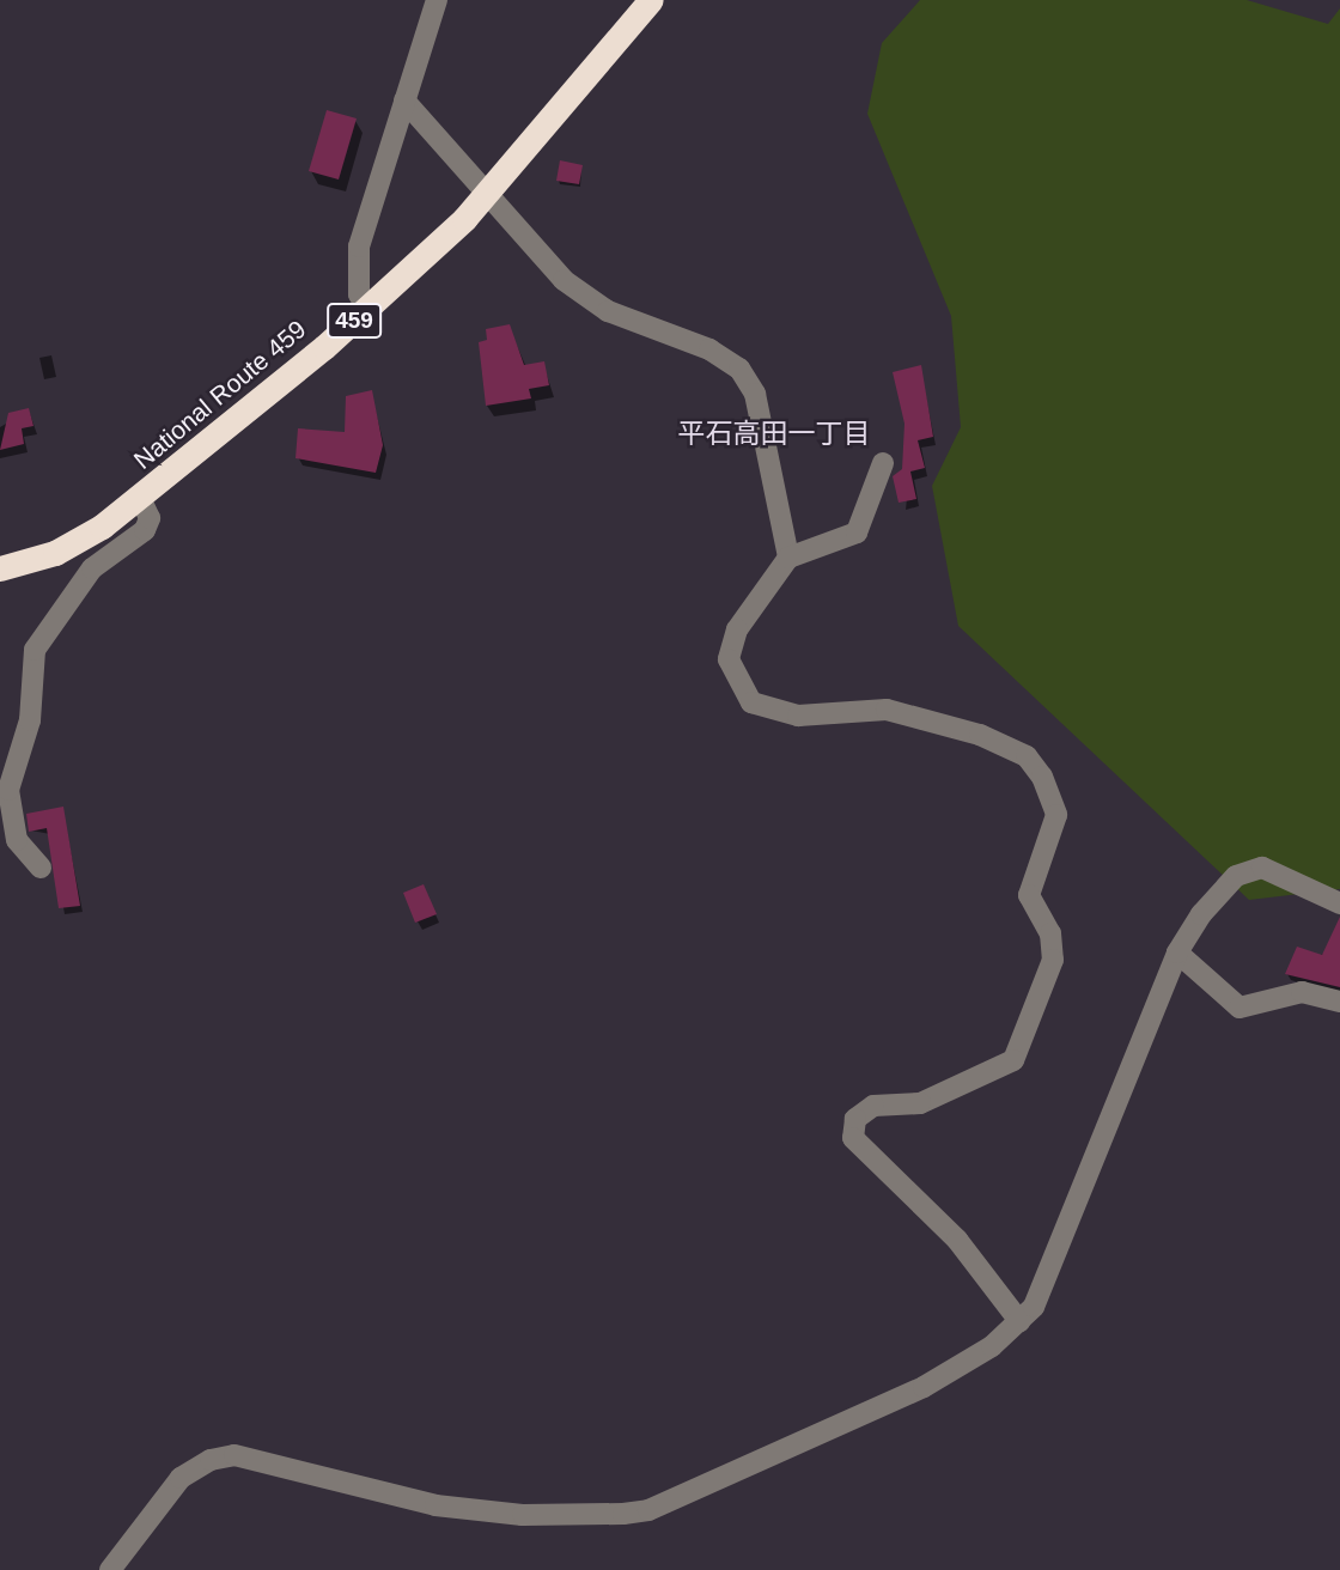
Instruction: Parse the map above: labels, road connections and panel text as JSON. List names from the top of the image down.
{
  "streets": {
    "highway": ["459", "National Route 459"]
  },
  "districts": ["平石高田一丁目"]
}
